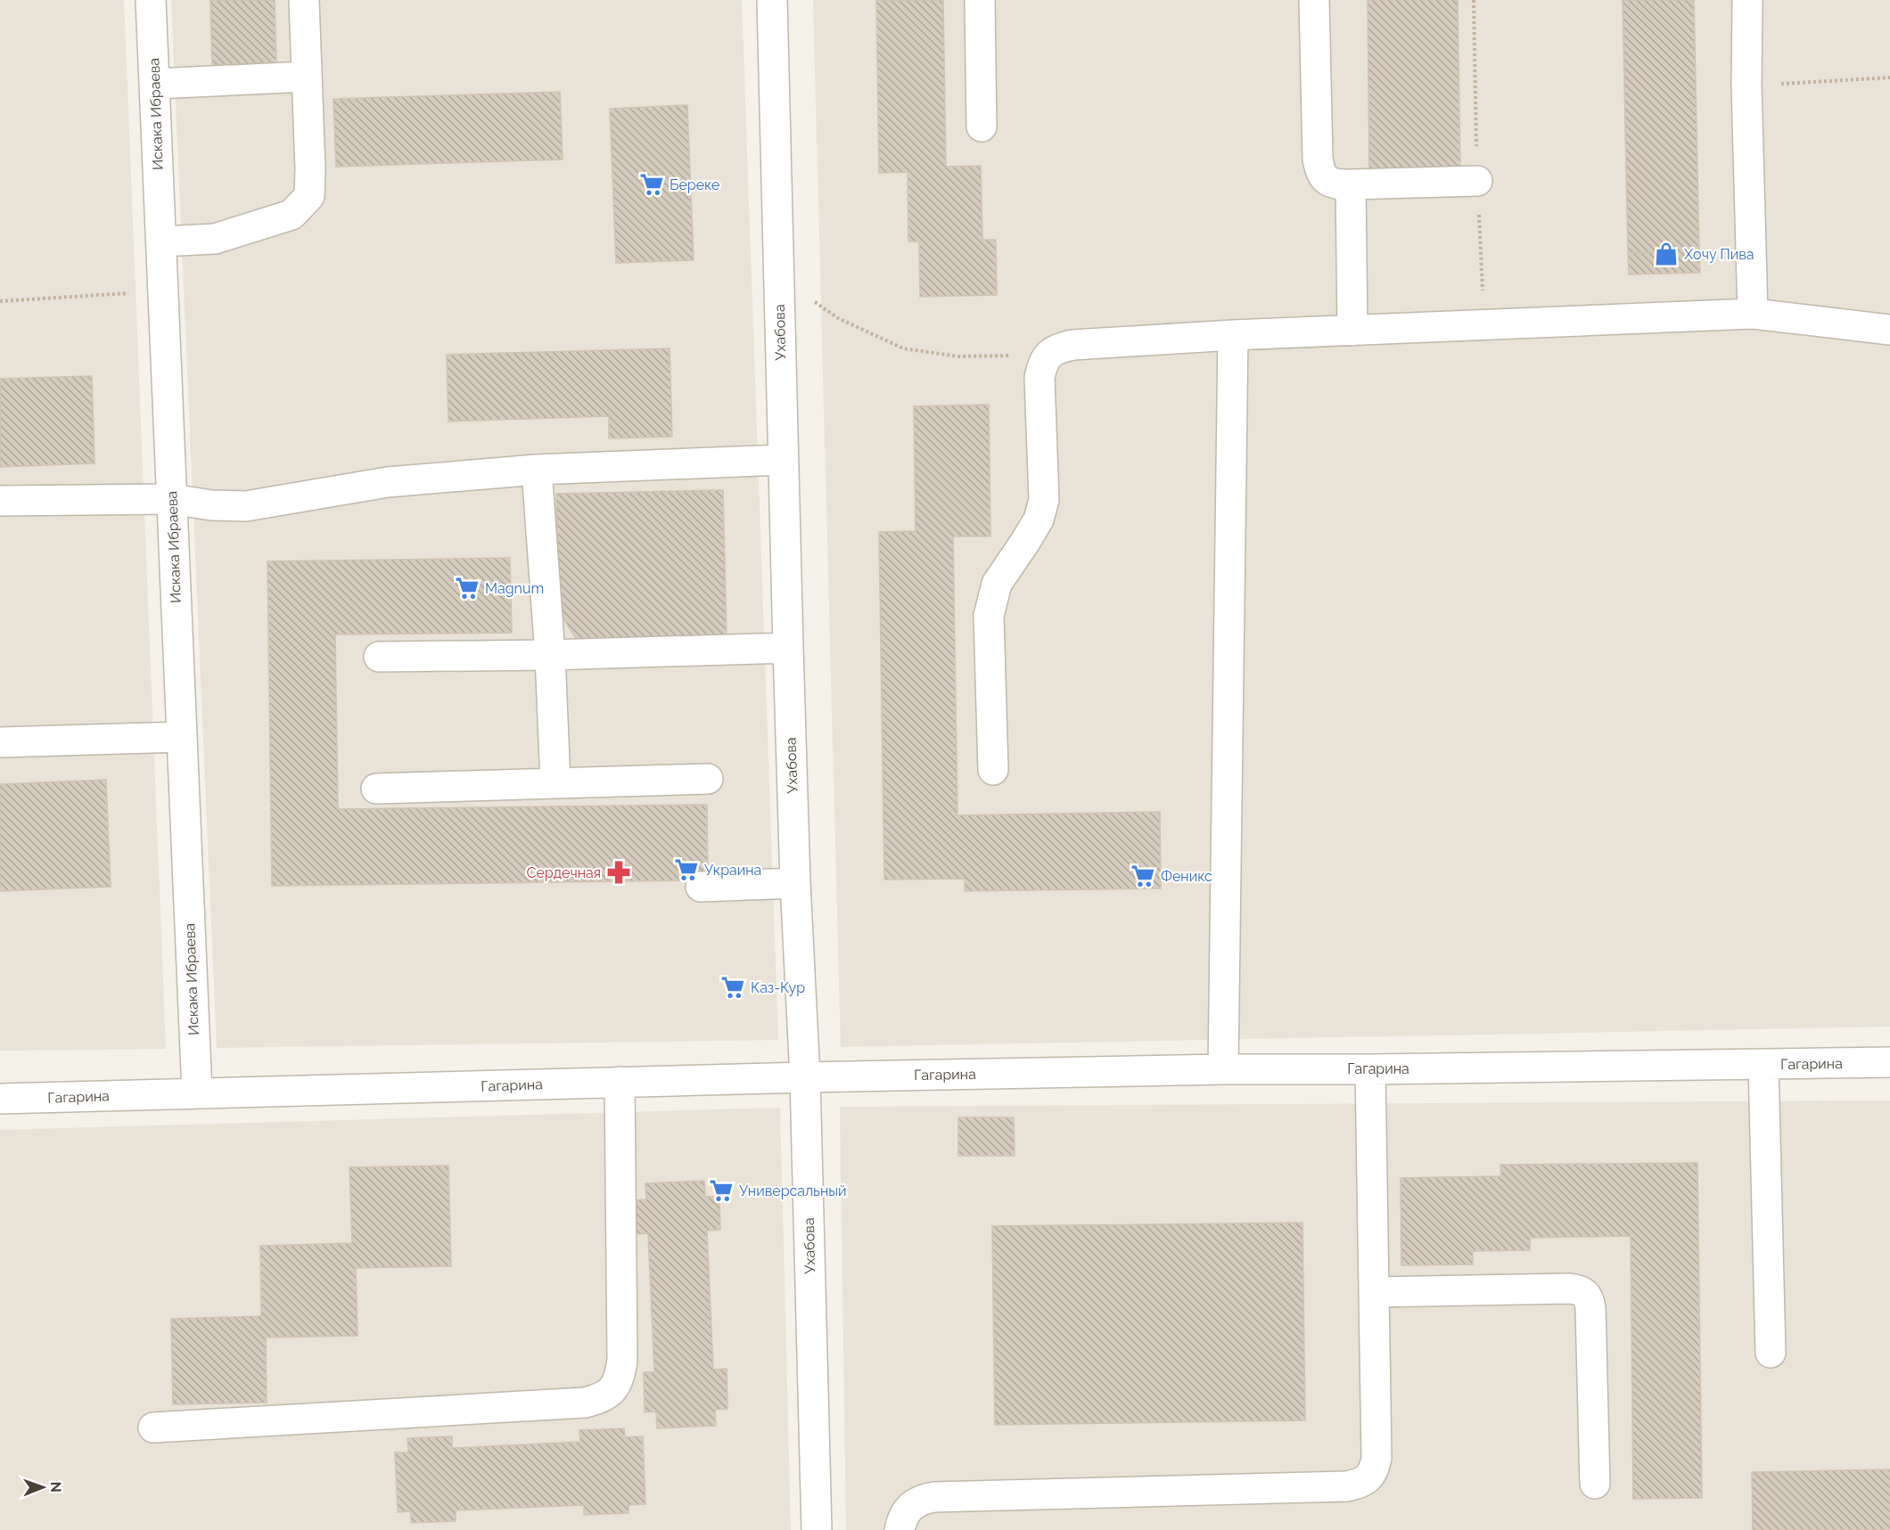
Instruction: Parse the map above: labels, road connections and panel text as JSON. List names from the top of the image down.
{
  "streets": {
    "street": ["Искака Ибраева", "Ухабова", "Гагарина"]
  },
  "crossings": [
    ["Искака Ибраева", "Гагарина"],
    ["Ухабова", "Гагарина"]
  ],
  "places": {
    "supermarket": [
      "Береке",
      "Magnum",
      "Украина",
      "Феникс",
      "Каз-Кур",
      "Универсальный"
    ],
    "shop": ["Хочу Пива"],
    "pharmacy": ["Сердечная"]
  },
  "north": "right"
}
